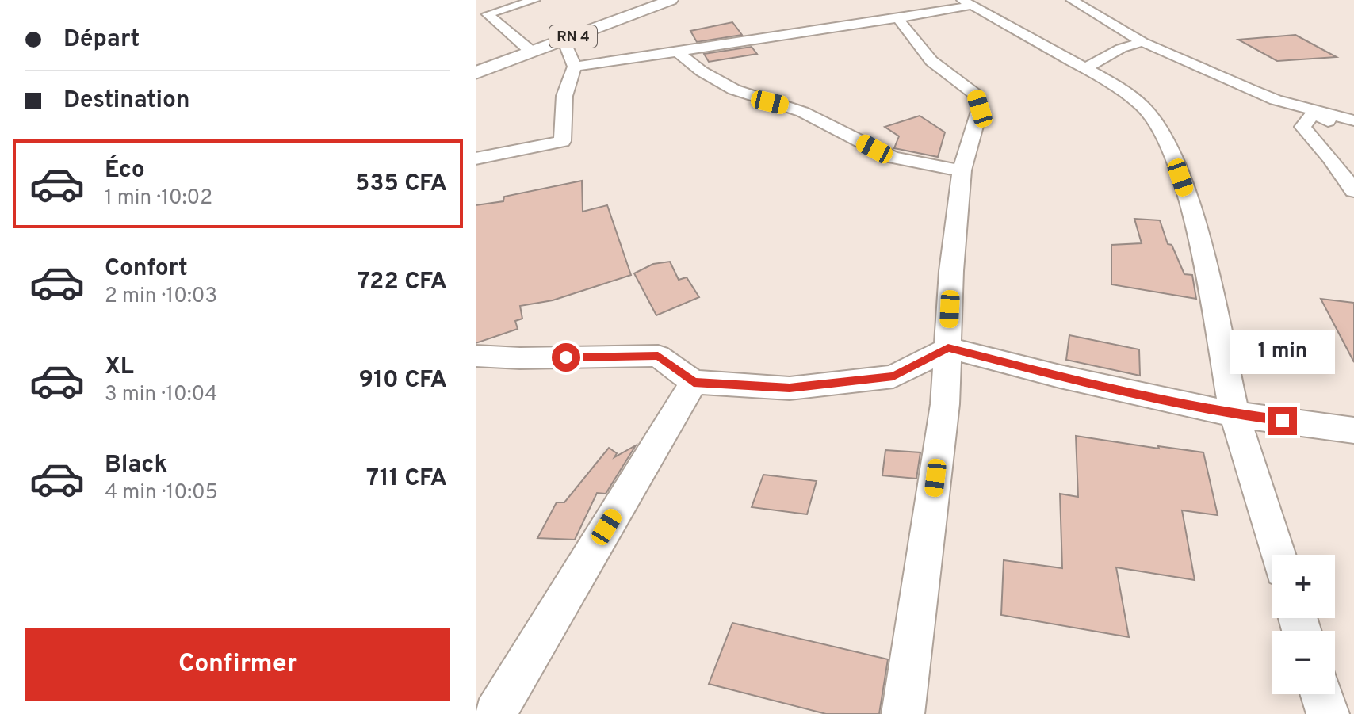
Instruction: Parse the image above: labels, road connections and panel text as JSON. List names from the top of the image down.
{
  "streets": {
    "main road": ["RN 4"]
  },
  "page": {
    "banner": ["Départ", "Destination"],
    "list": [
      {
        "name": "Éco",
        "note": "1 min · 10:02",
        "value": "535 CFA"
      },
      {
        "name": "Confort",
        "note": "2 min · 10:03",
        "value": "722 CFA"
      },
      {
        "name": "XL",
        "note": "3 min · 10:04",
        "value": "910 CFA"
      },
      {
        "name": "Black",
        "note": "4 min · 10:05",
        "value": "711 CFA"
      }
    ],
    "bubble": "1 min",
    "map_buttons": ["+", "−"],
    "buttons": "Confirmer"
  }
}
